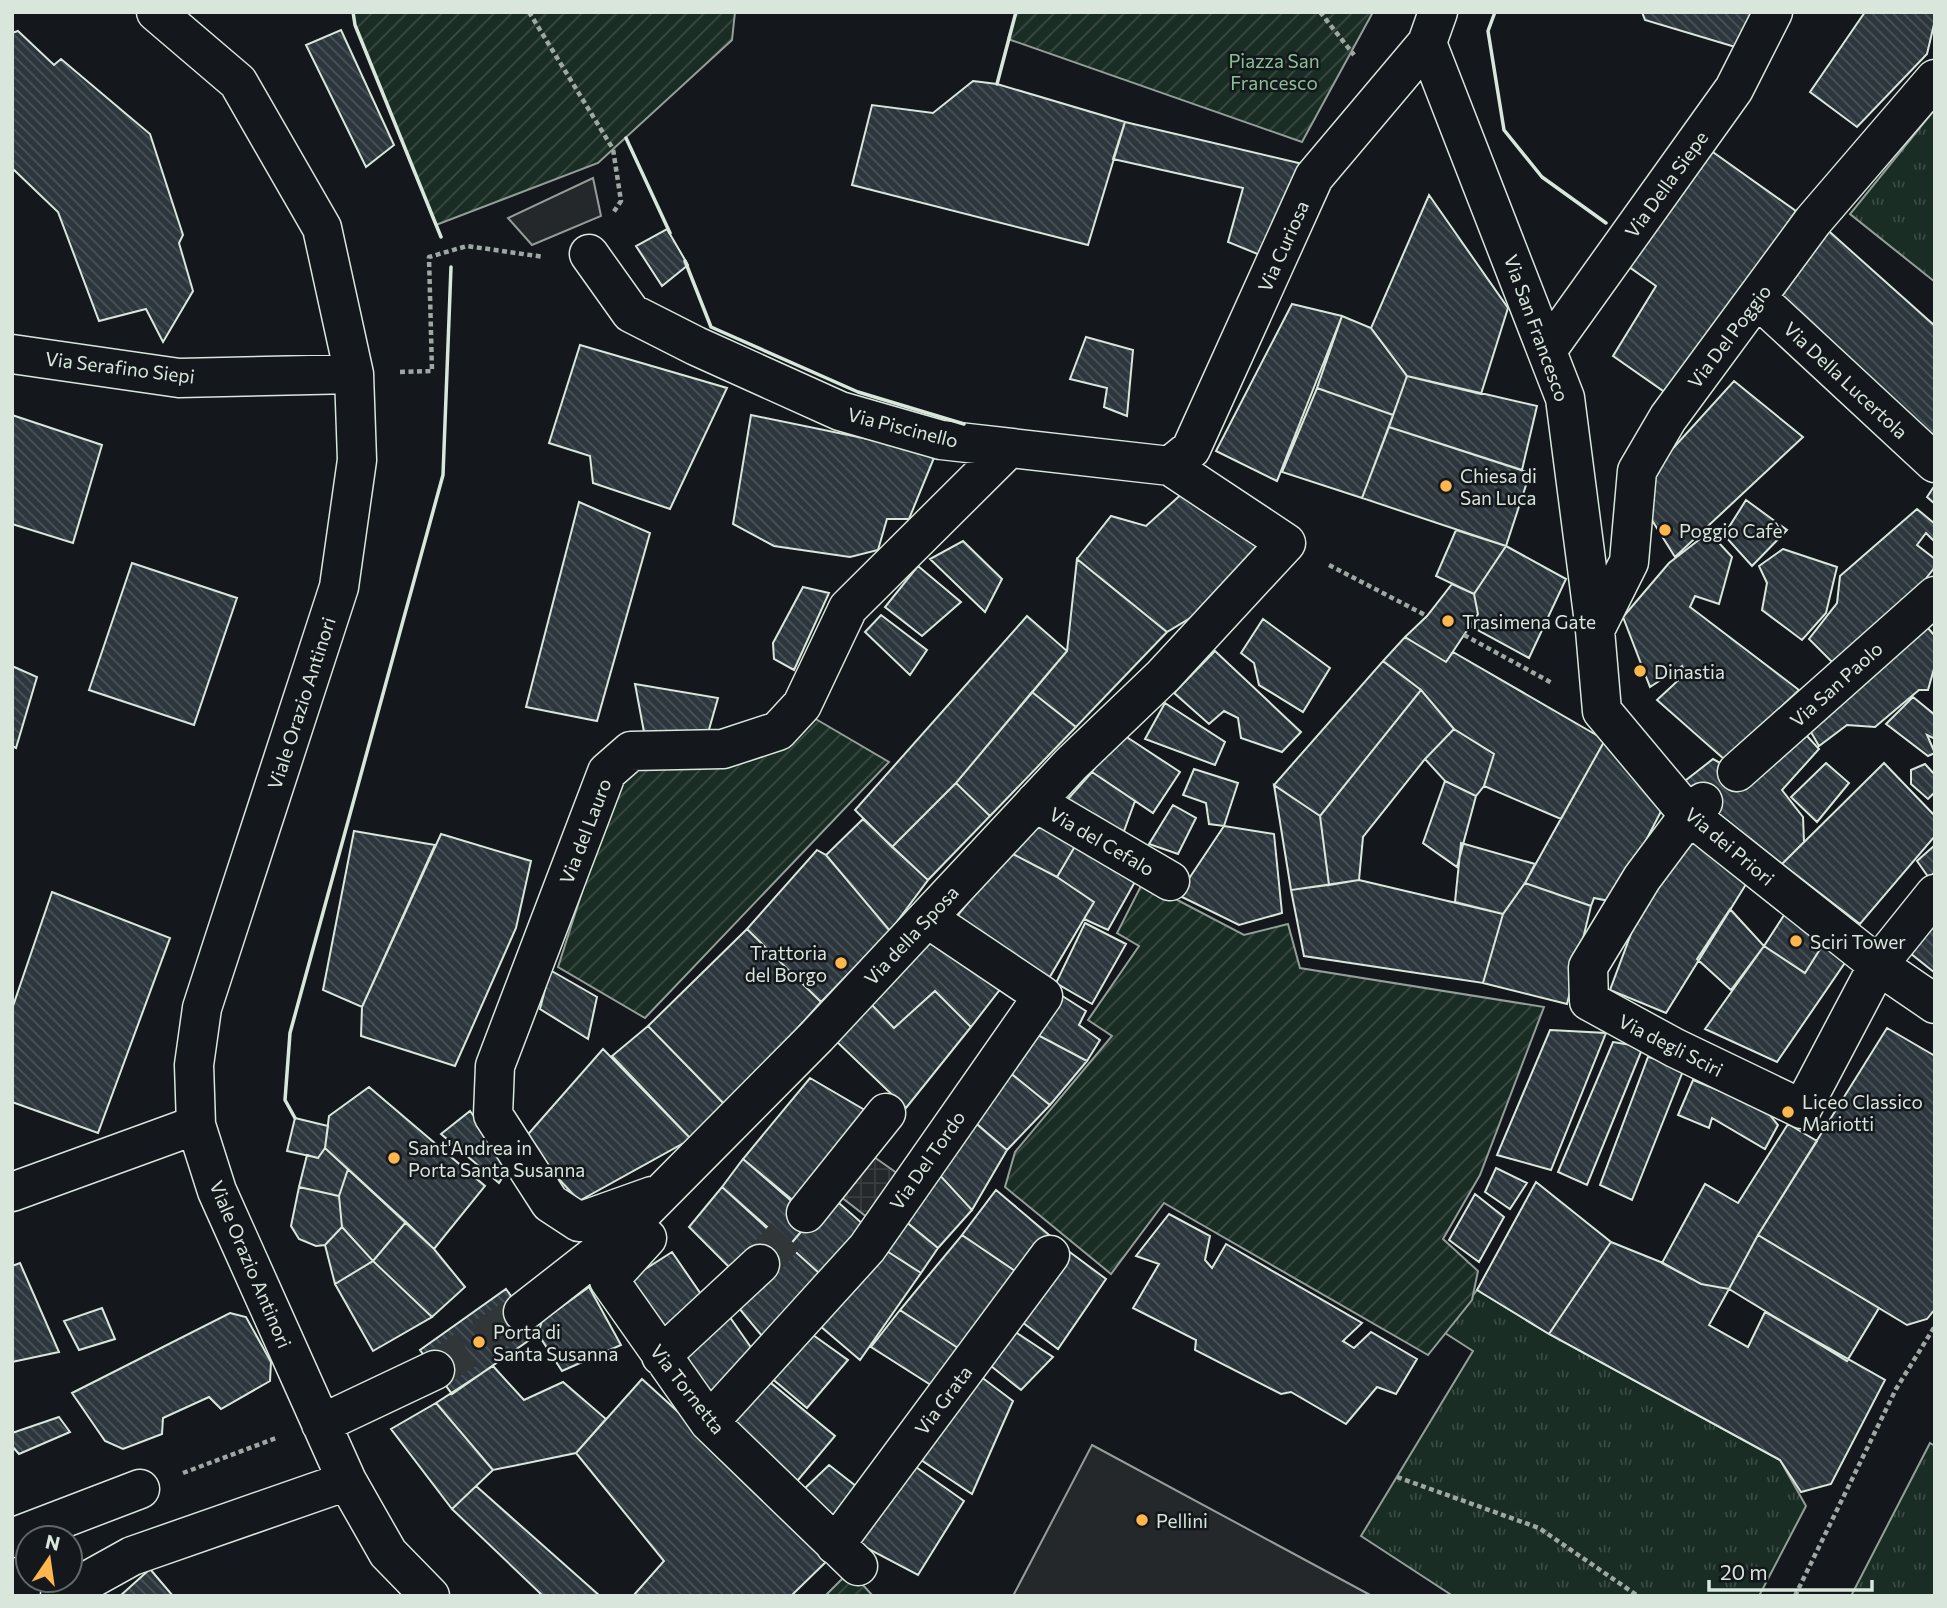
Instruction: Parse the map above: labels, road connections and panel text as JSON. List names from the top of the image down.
{
  "streets": {
    "street": [
      "Via Della Siepe",
      "Via Curiosa",
      "Via San Francesco",
      "Via Del Poggio",
      "Via Serafino Siepi",
      "Via Della Lucertola",
      "Via Piscinello",
      "Via San Paolo",
      "Viale Orazio Antinori",
      "Via del Lauro",
      "Via del Cefalo",
      "Via dei Priori",
      "Via della Sposa",
      "Via degli Sciri",
      "Via Del Tordo",
      "Via Tornetta",
      "Via Grata"
    ]
  },
  "crossings": [
    ["Via Della Siepe", "Via San Francesco"],
    ["Via Curiosa", "Via San Francesco"],
    ["Via Curiosa", "Via Piscinello"],
    ["Via San Francesco", "Via Del Poggio"],
    ["Via San Francesco", "Via dei Priori"],
    ["Via Del Poggio", "Via Della Lucertola"],
    ["Via Serafino Siepi", "Viale Orazio Antinori"],
    ["Via Piscinello", "Via del Lauro"],
    ["Via Piscinello", "Via della Sposa"],
    ["Via del Lauro", "Via della Sposa"],
    ["Via del Lauro", "Via Tornetta"],
    ["Via del Cefalo", "Via della Sposa"],
    ["Via dei Priori", "Via degli Sciri"],
    ["Via della Sposa", "Via Del Tordo"],
    ["Via della Sposa", "Via Tornetta"],
    ["Via Del Tordo", "Via Tornetta"],
    ["Via Tornetta", "Via Grata"]
  ],
  "parks": ["Piazza San Francesco"],
  "places": [
    "Chiesa di San Luca",
    "Poggio Cafè",
    "Trasimena Gate",
    "Dinastia",
    "Sciri Tower",
    "Trattoria del Borgo",
    "Liceo Classico Mariotti",
    "Sant'Andrea in Porta Santa Susanna",
    "Porta di Santa Susanna",
    "Pellini"
  ],
  "scale_bar": "20 m",
  "north": "top"
}
